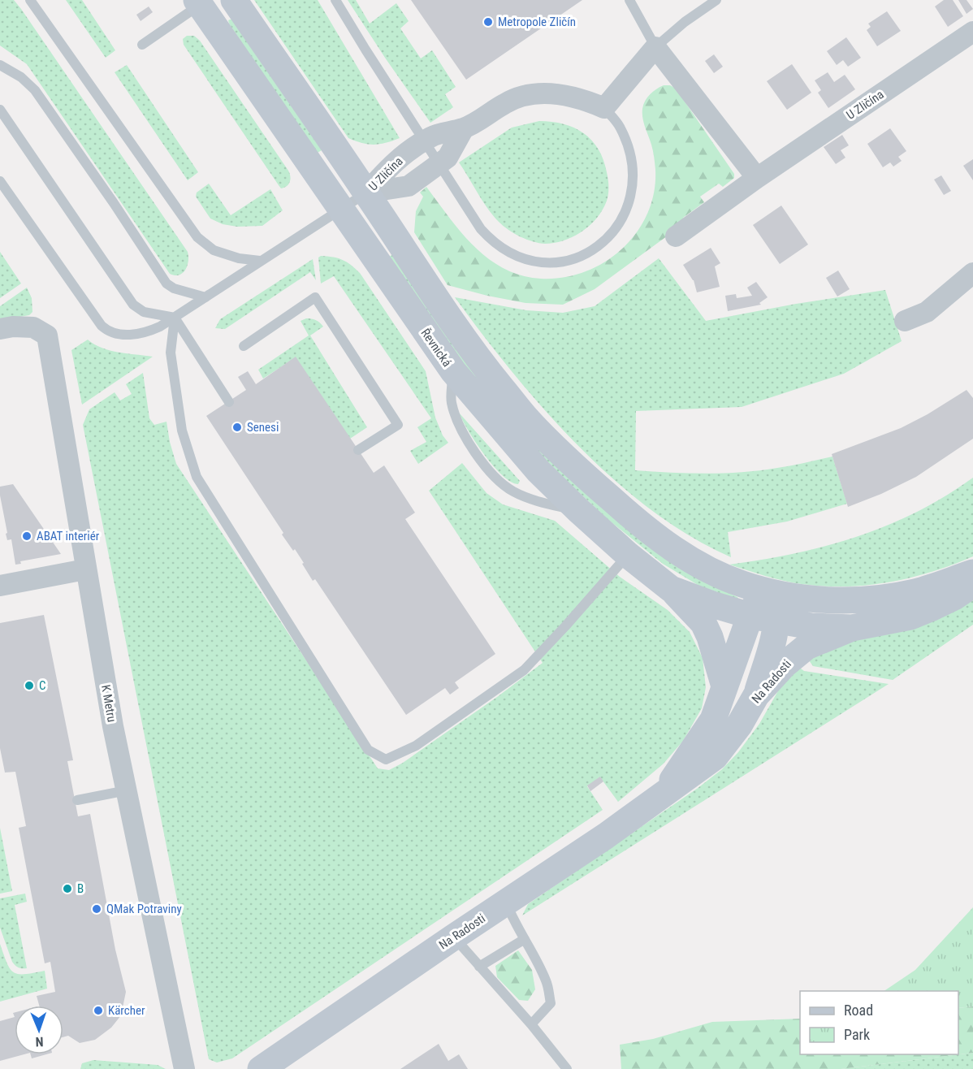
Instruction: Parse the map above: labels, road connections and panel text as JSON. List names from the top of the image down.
{
  "streets": {
    "main road": ["Řevnická", "Na Radosti"],
    "street": ["U Zličína", "K Metru"]
  },
  "crossings": [
    ["Řevnická", "Na Radosti"]
  ],
  "places": [
    "Metropole Zličín",
    "Senesi",
    "ABAT interiér",
    "C",
    "B",
    "QMak Potraviny",
    "Kärcher"
  ],
  "legend": ["Road", "Park"],
  "north": "bottom"
}
